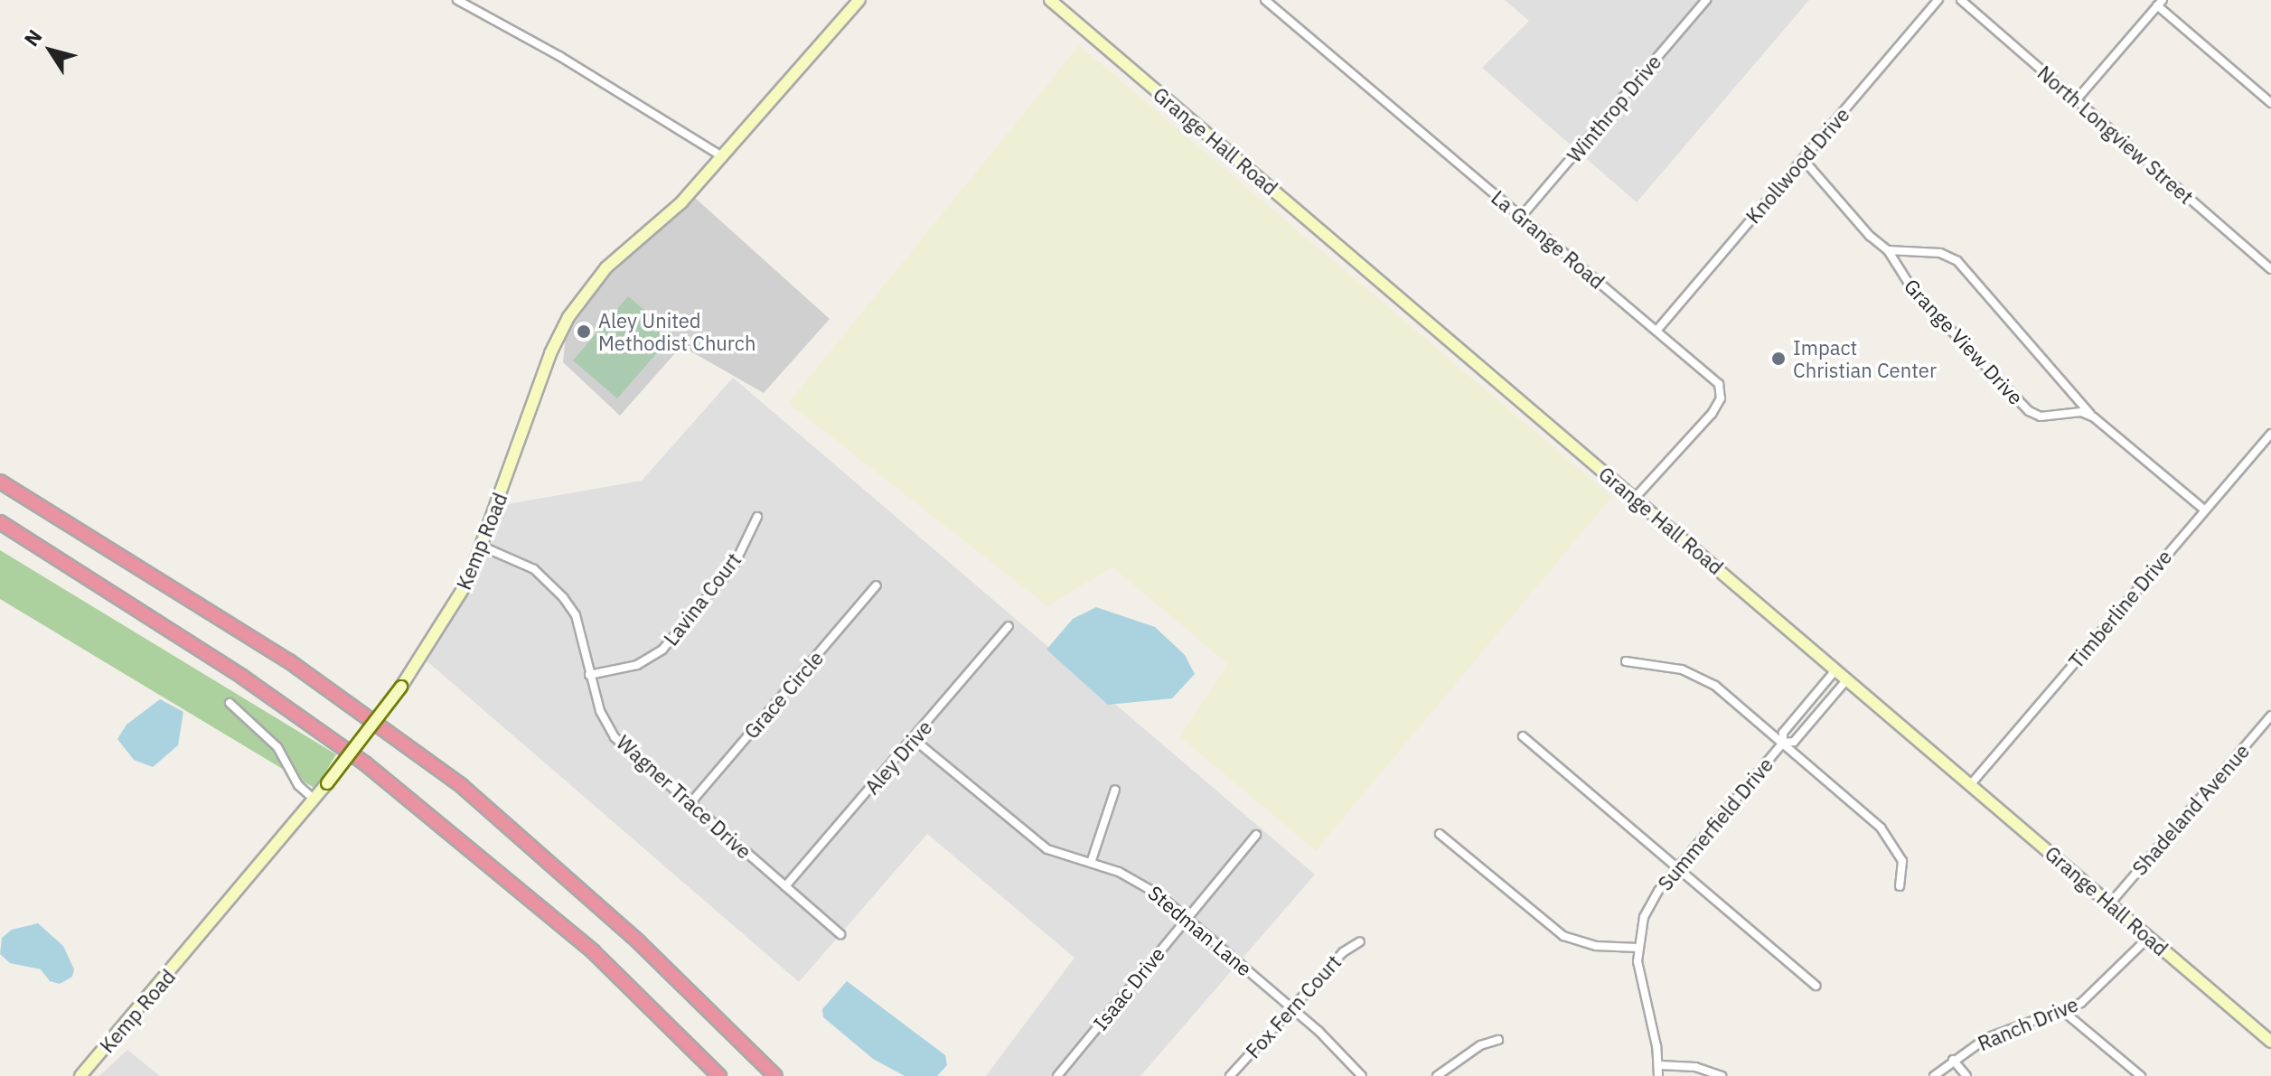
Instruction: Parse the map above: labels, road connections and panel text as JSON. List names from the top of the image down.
{
  "streets": {
    "main road": ["Grange Hall Road", "Kemp Road"],
    "street": [
      "Winthrop Drive",
      "North Longview Street",
      "Knollwood Drive",
      "La Grange Road",
      "Grange View Drive",
      "Lavina Court",
      "Timberline Drive",
      "Grace Circle",
      "Aley Drive",
      "Wagner Trace Drive",
      "Shadeland Avenue",
      "Summerfield Drive",
      "Stedman Lane",
      "Isaac Drive",
      "Fox Fern Court",
      "Ranch Drive"
    ]
  },
  "crossings": [
    ["Winthrop Drive", "La Grange Road"],
    ["Grange Hall Road", "La Grange Road"],
    ["Grange Hall Road", "Timberline Drive"],
    ["Grange Hall Road", "Shadeland Avenue"],
    ["Grange Hall Road", "Summerfield Drive"],
    ["Grange Hall Road", "Ranch Drive"],
    ["Knollwood Drive", "La Grange Road"],
    ["Knollwood Drive", "Grange View Drive"],
    ["Grange View Drive", "Timberline Drive"],
    ["Kemp Road", "Wagner Trace Drive"],
    ["Lavina Court", "Wagner Trace Drive"],
    ["Grace Circle", "Wagner Trace Drive"],
    ["Aley Drive", "Wagner Trace Drive"],
    ["Aley Drive", "Stedman Lane"],
    ["Stedman Lane", "Isaac Drive"],
    ["Stedman Lane", "Fox Fern Court"]
  ],
  "places": ["Aley United Methodist Church", "Impact Christian Center"],
  "north": "top left"
}
